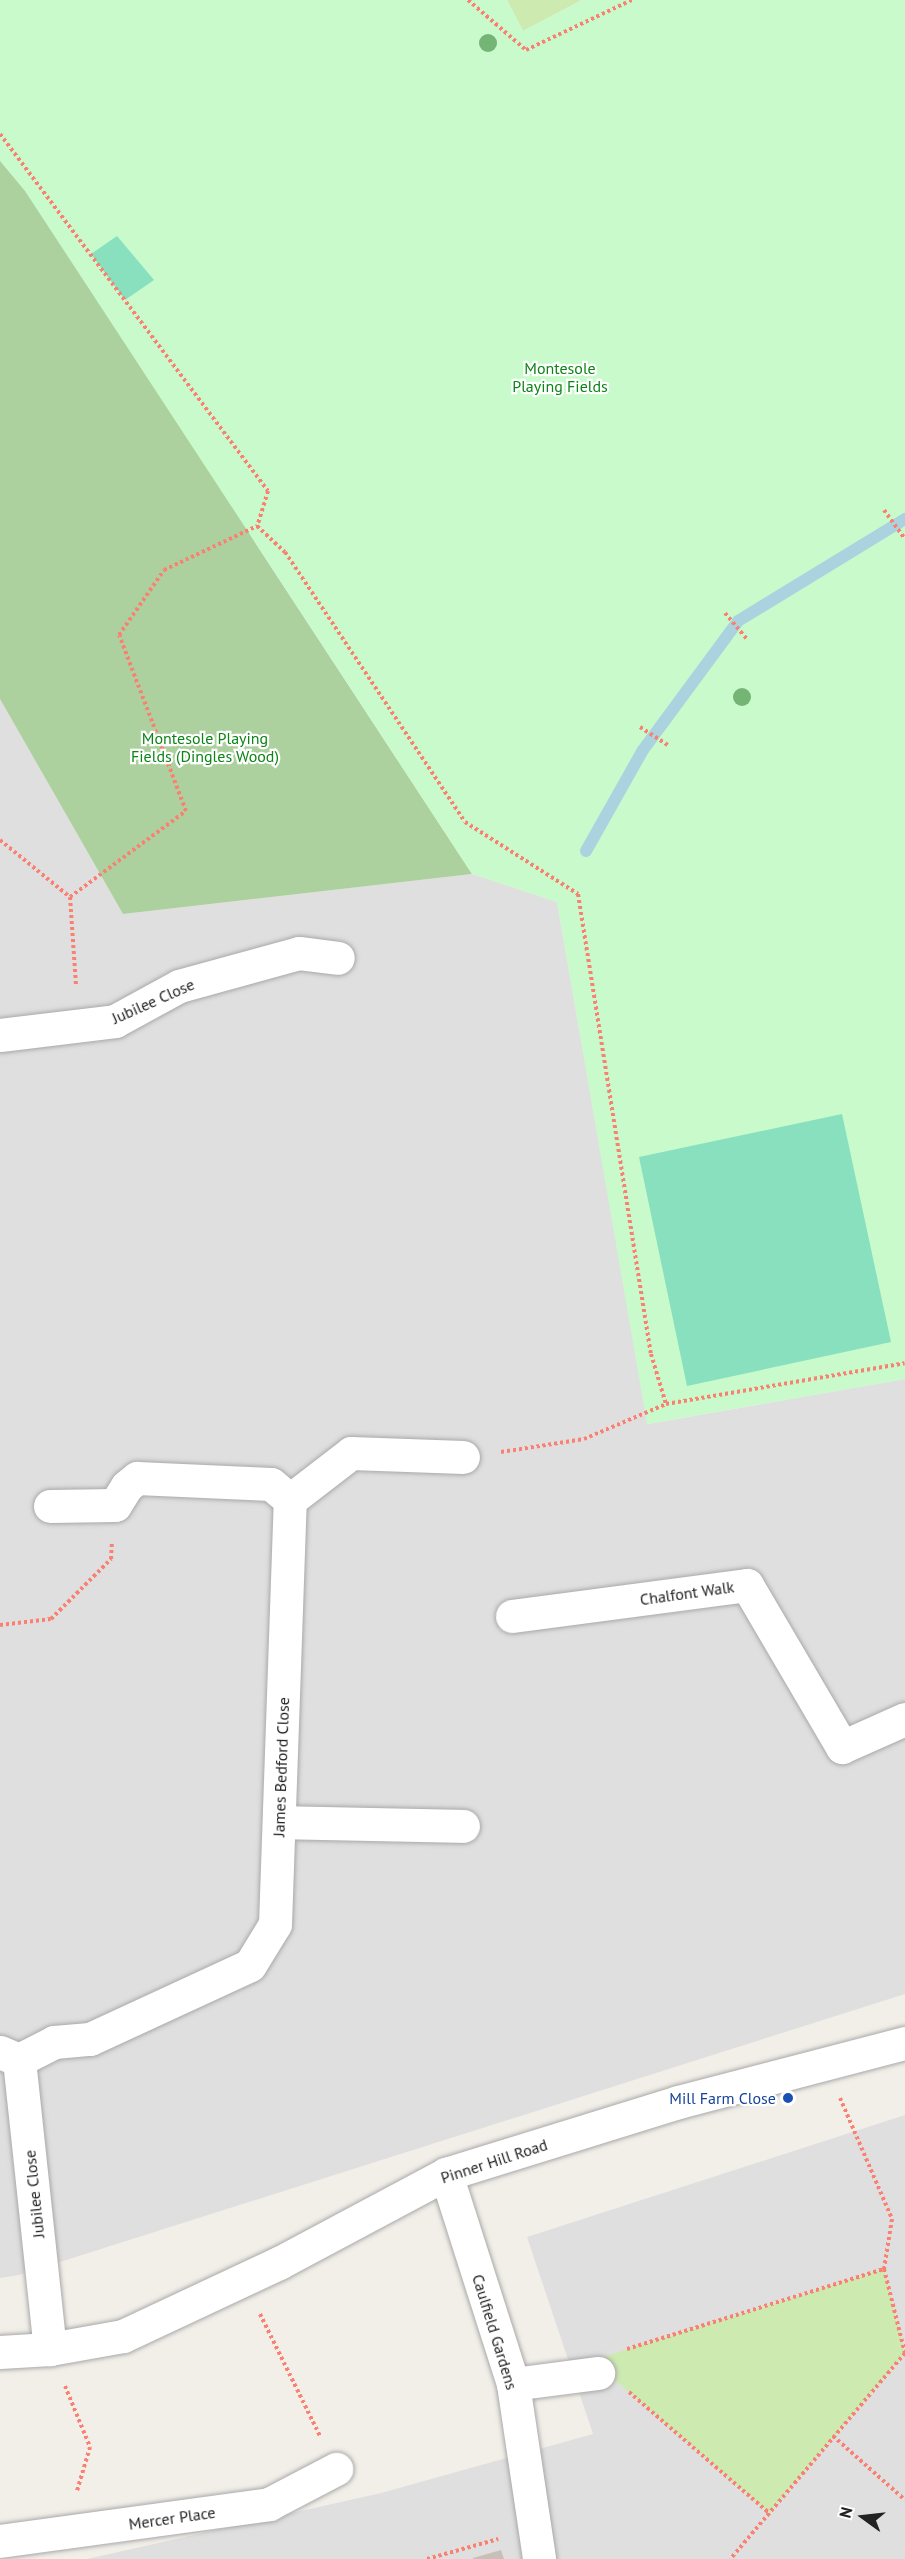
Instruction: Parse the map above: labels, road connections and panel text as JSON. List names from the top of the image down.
{
  "streets": {
    "street": [
      "Jubilee Close",
      "Chalfont Walk",
      "James Bedford Close",
      "Pinner Hill Road",
      "Caulfield Gardens",
      "Mercer Place"
    ]
  },
  "crossings": [
    ["Jubilee Close", "James Bedford Close"],
    ["Jubilee Close", "Pinner Hill Road"],
    ["Pinner Hill Road", "Caulfield Gardens"]
  ],
  "parks": ["Montesole Playing Fields", "Montesole Playing Fields (Dingles Wood)"],
  "places": ["Mill Farm Close"],
  "north": "left"
}
